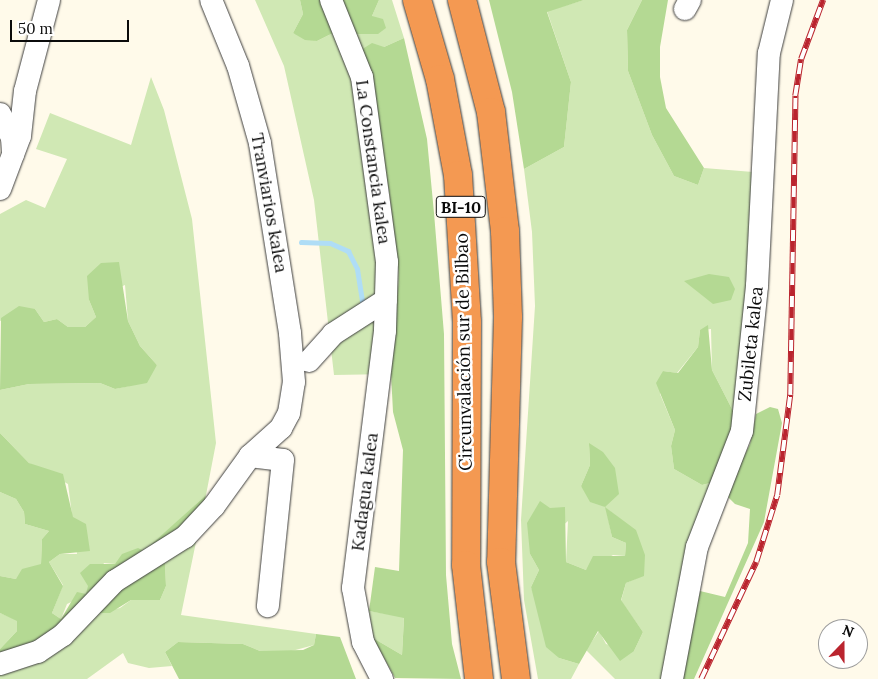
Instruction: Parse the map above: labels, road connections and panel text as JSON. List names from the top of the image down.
{
  "streets": {
    "highway": ["BI-10", "Circunvalación sur de Bilbao"],
    "street": [
      "La Constancia kalea",
      "Tranviarios kalea",
      "Zubileta kalea",
      "Kadagua kalea"
    ]
  },
  "crossings": [
    ["La Constancia kalea", "Kadagua kalea"]
  ],
  "scale_bar": "50 m",
  "north": "top"
}
